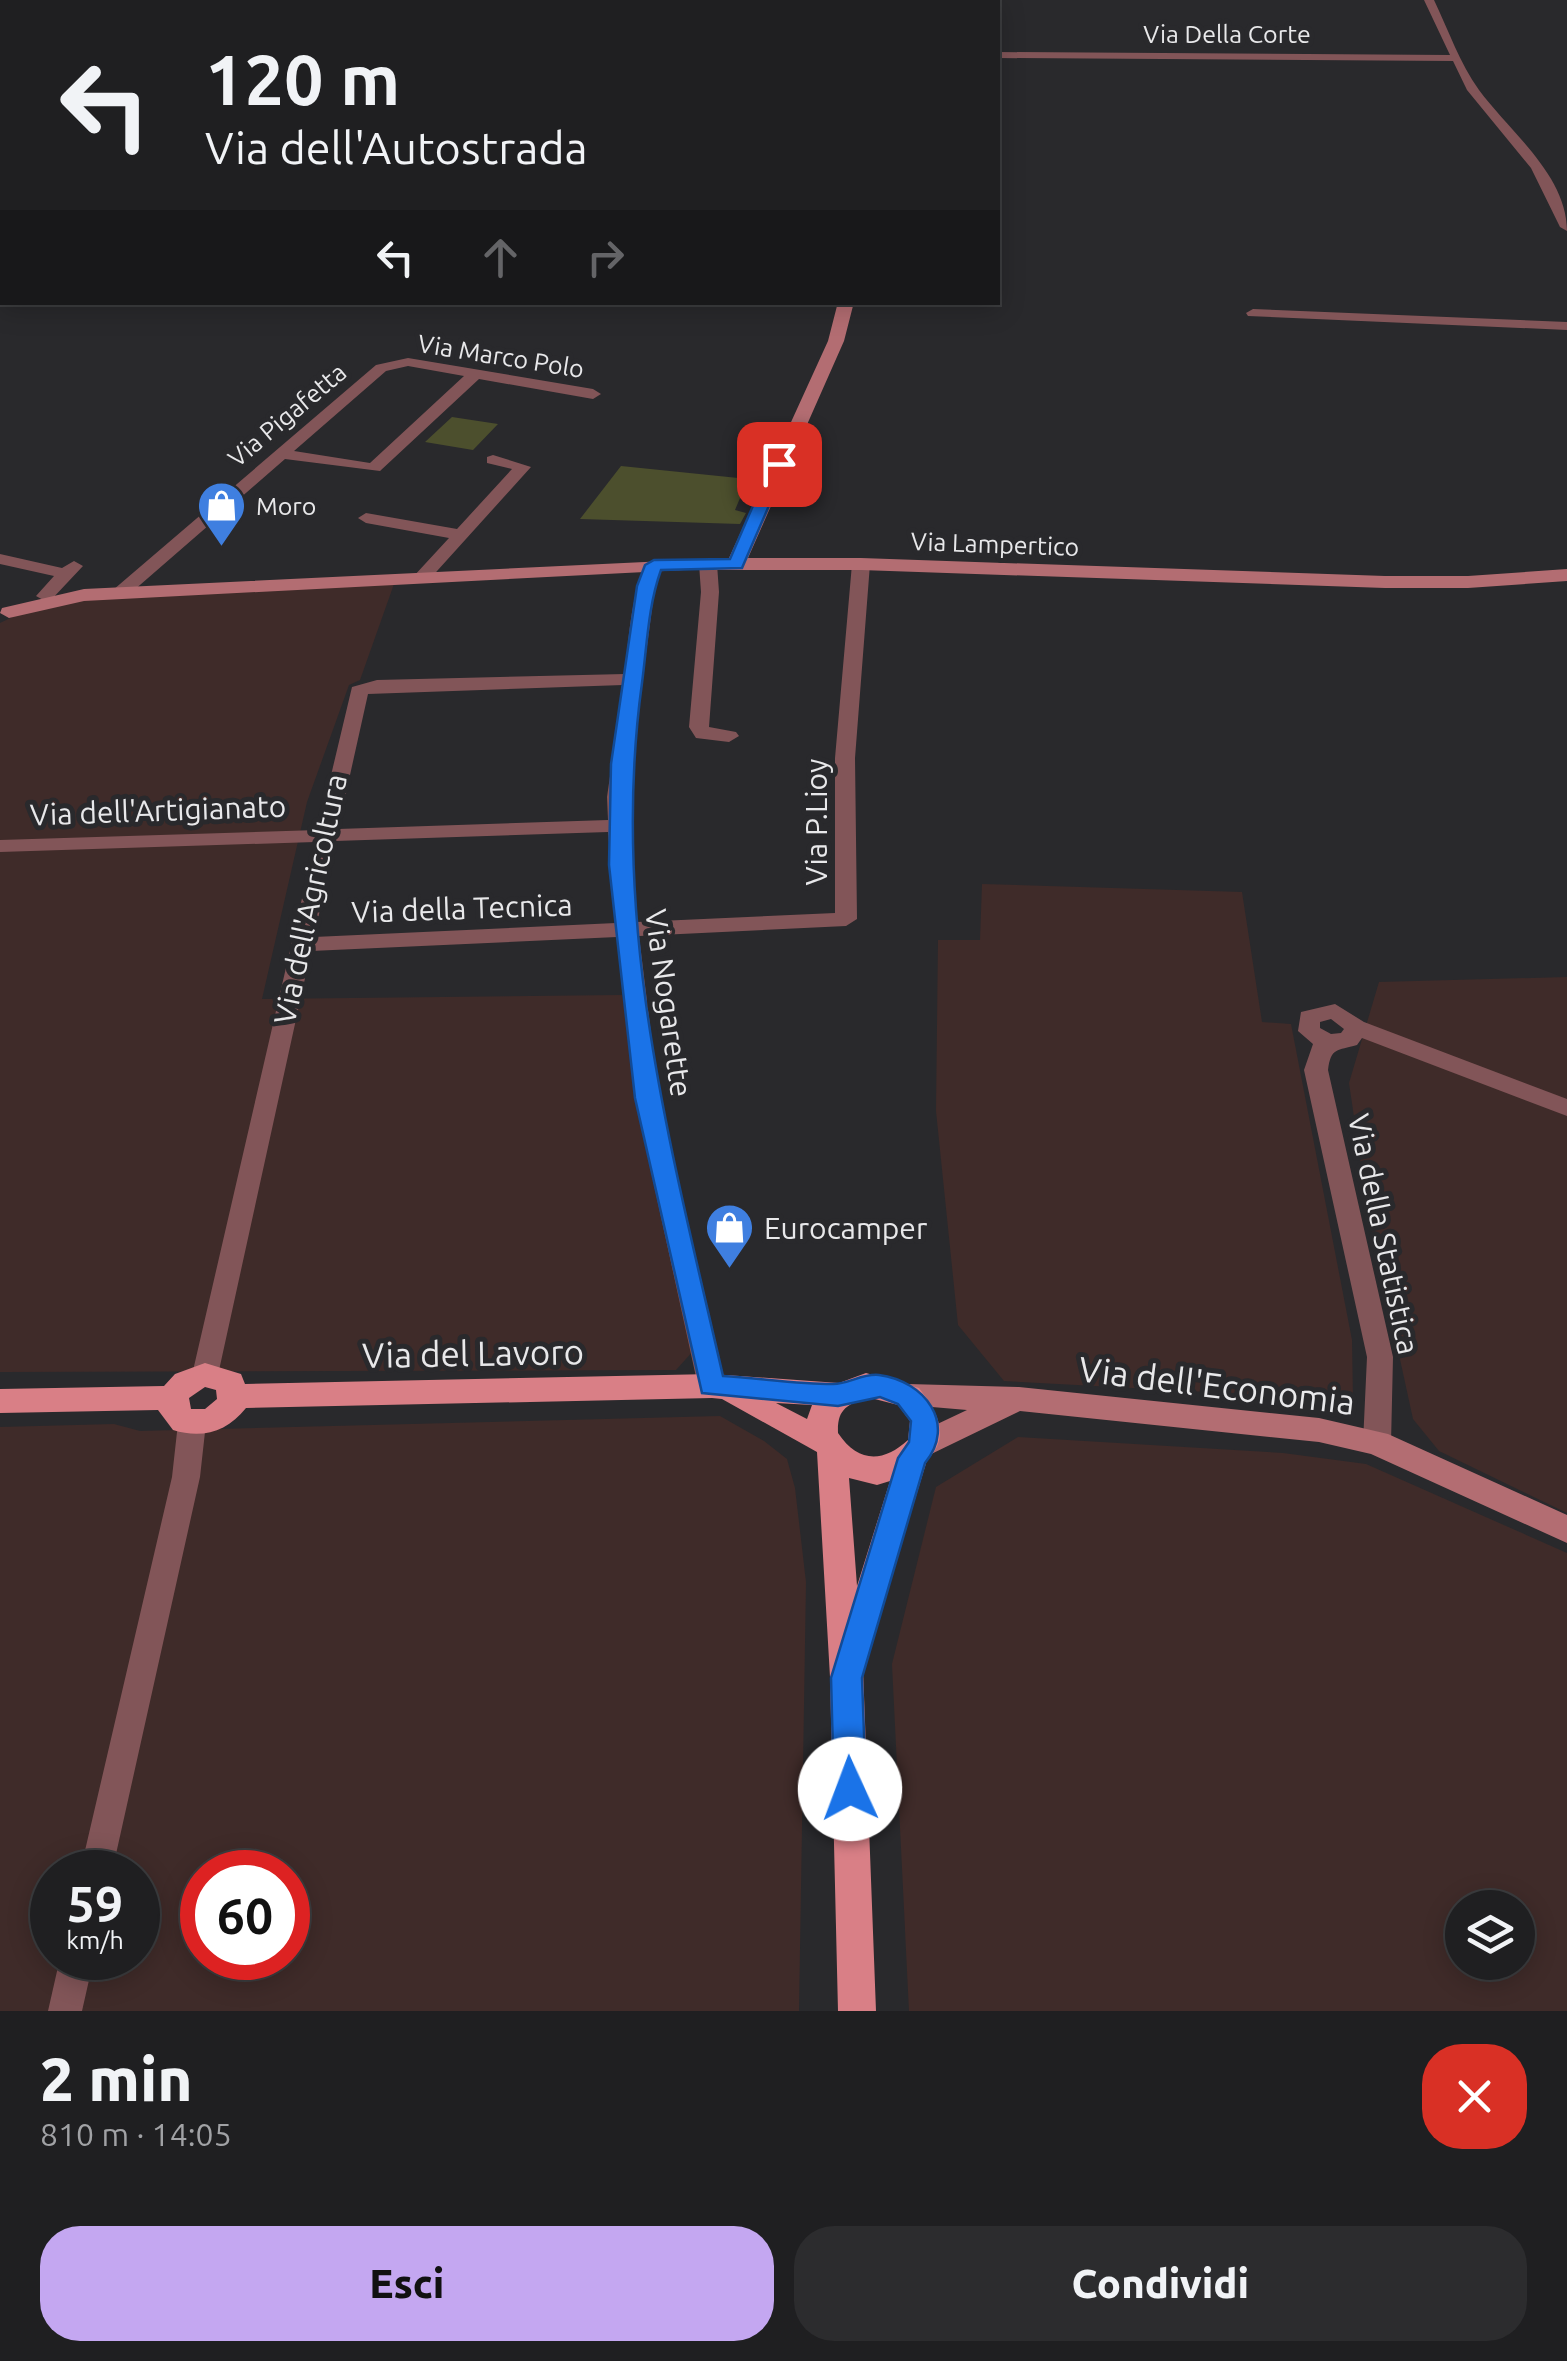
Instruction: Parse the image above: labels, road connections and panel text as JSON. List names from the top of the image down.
{
  "streets": {
    "main road": ["Via del Lavoro"],
    "street": [
      "Via Della Corte",
      "Via Marco Polo",
      "Via Pigafetta",
      "Via Lampertico",
      "Via dell'Artigianato",
      "Via P.Lioy",
      "Via dell'Agricoltura",
      "Via della Tecnica",
      "Via Nogarette",
      "Via della Statistica",
      "Via dell'Economia"
    ]
  },
  "crossings": [
    ["Via Marco Polo", "Via Pigafetta"],
    ["Via Pigafetta", "Via Lampertico"],
    ["Via Lampertico", "Via P.Lioy"],
    ["Via Lampertico", "Via Nogarette"],
    ["Via dell'Artigianato", "Via dell'Agricoltura"],
    ["Via dell'Artigianato", "Via Nogarette"],
    ["Via P.Lioy", "Via della Tecnica"],
    ["Via P.Lioy", "Via Nogarette"],
    ["Via dell'Agricoltura", "Via della Tecnica"],
    ["Via dell'Agricoltura", "Via Nogarette"],
    ["Via dell'Agricoltura", "Via del Lavoro"],
    ["Via della Tecnica", "Via Nogarette"],
    ["Via Nogarette", "Via del Lavoro"],
    ["Via della Statistica", "Via dell'Economia"],
    ["Via del Lavoro", "Via dell'Economia"]
  ],
  "places": {
    "shop": ["Moro", "Eurocamper"]
  },
  "page": {
    "turn": ["120 m", "Via dell'Autostrada"],
    "speed": "59 km/h",
    "limit": "60",
    "heading": ["2 min", "810 m · 14:05"],
    "buttons": ["Esci", "Condividi"]
  }
}
